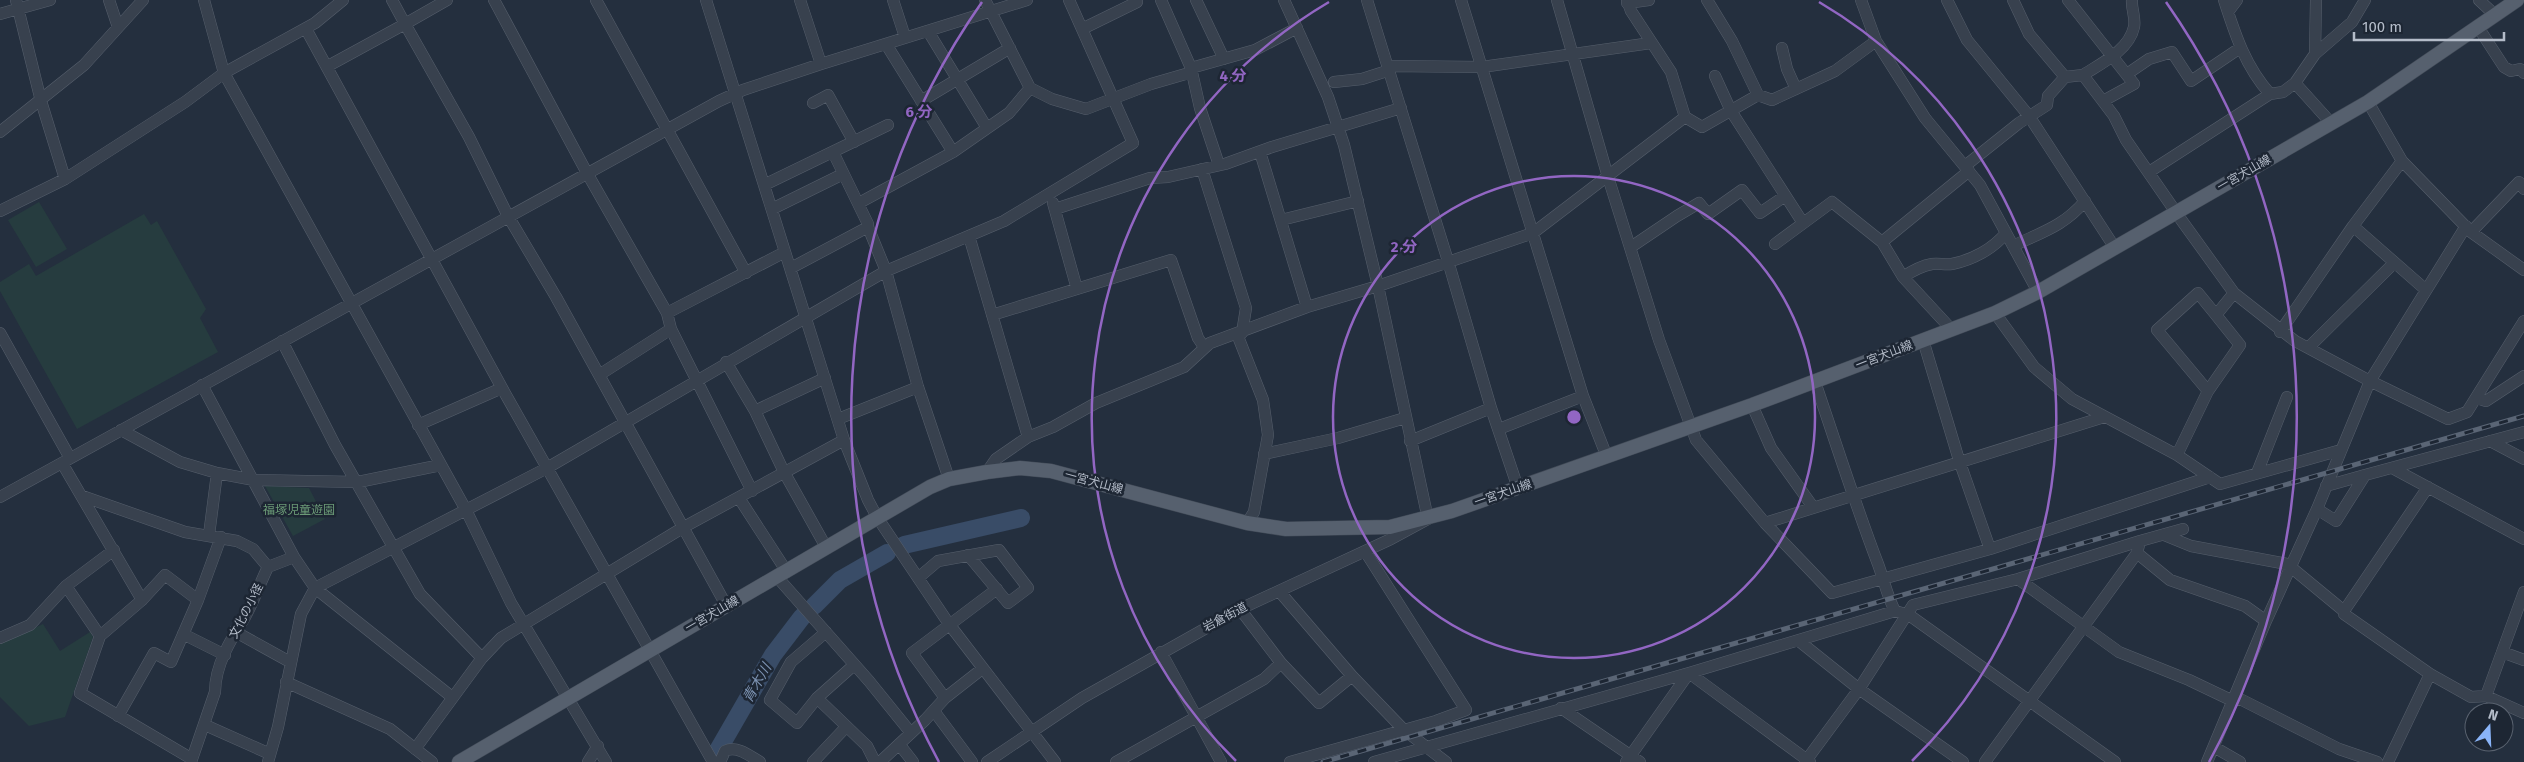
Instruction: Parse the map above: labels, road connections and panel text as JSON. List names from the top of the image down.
{
  "streets": {
    "main road": ["一宮犬山線"],
    "street": ["文化の小径", "岩倉街道"]
  },
  "crossings": [
    ["一宮犬山線", "岩倉街道"]
  ],
  "water": ["青木川"],
  "parks": ["福塚児童遊園"],
  "scale_bar": "100 m",
  "north": "top",
  "rings": ["4 分", "6 分", "2 分"]
}
